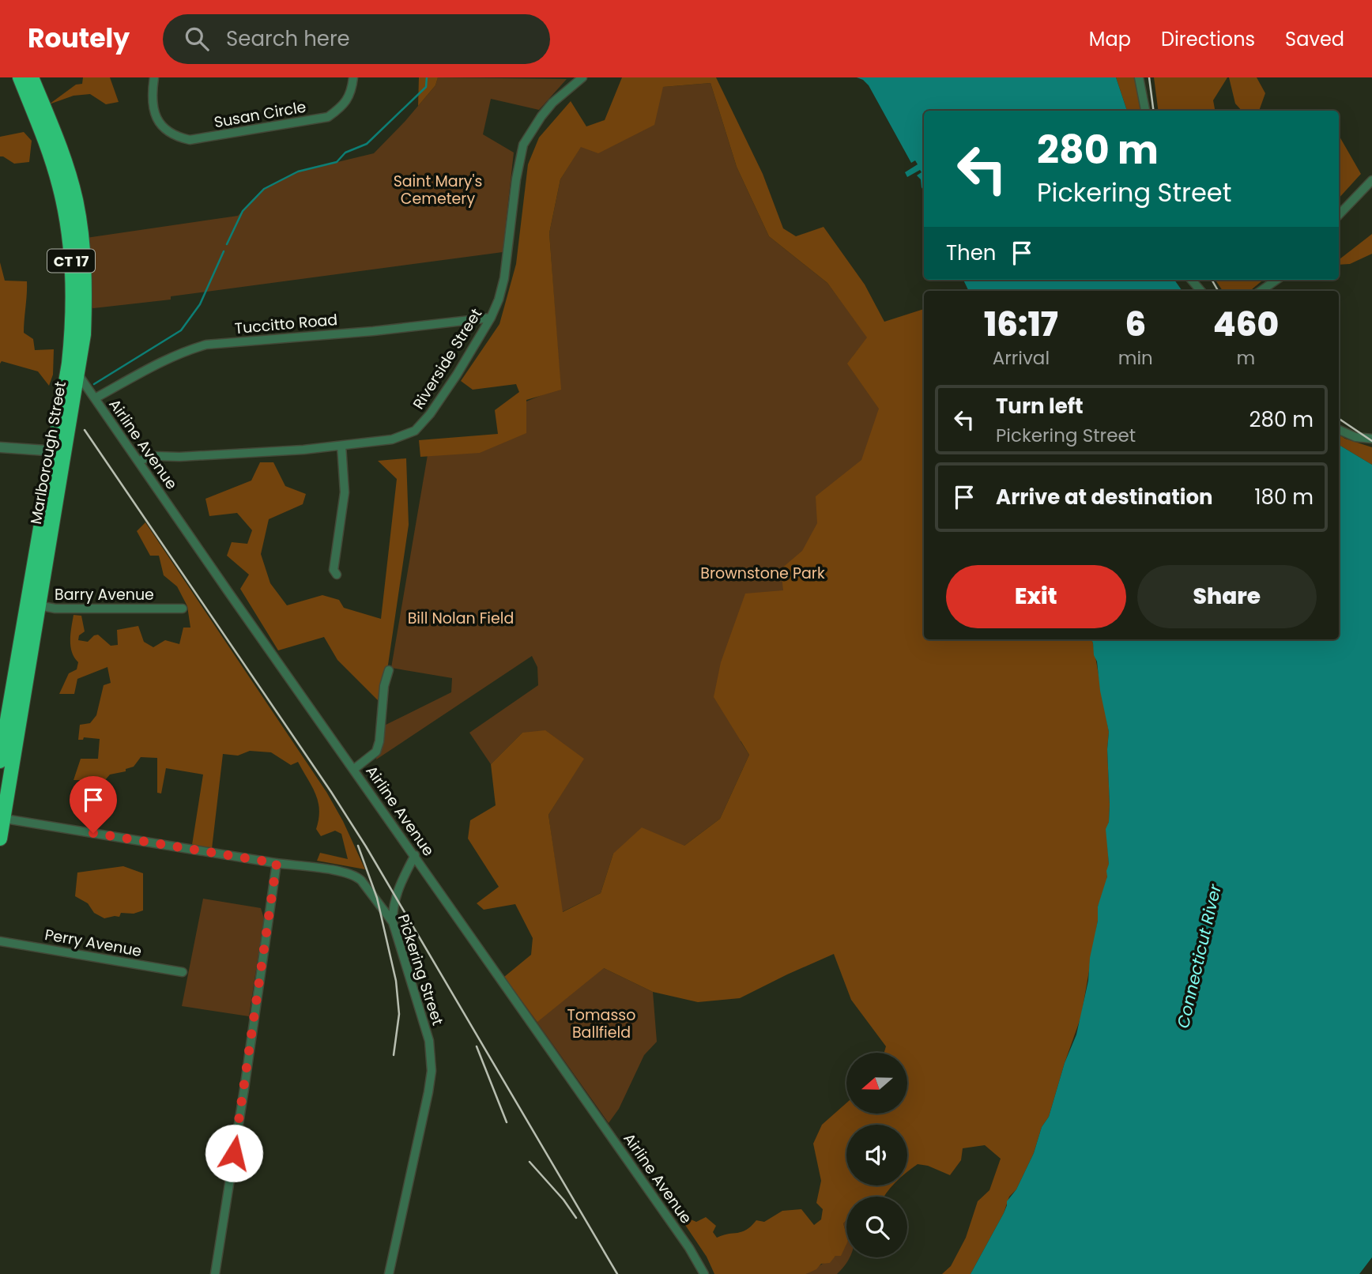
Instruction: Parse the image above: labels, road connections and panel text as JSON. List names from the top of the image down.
{
  "streets": {
    "highway": ["CT 17", "Marlborough Street"],
    "street": [
      "Susan Circle",
      "Tuccitto Road",
      "Riverside Street",
      "Airline Avenue",
      "Barry Avenue",
      "Perry Avenue",
      "Pickering Street"
    ]
  },
  "crossings": [
    ["Tuccitto Road", "Riverside Street"],
    ["Tuccitto Road", "Airline Avenue"],
    ["Riverside Street", "Airline Avenue"],
    ["Airline Avenue", "Marlborough Street"],
    ["Marlborough Street", "Barry Avenue"],
    ["Marlborough Street", "Pickering Street"]
  ],
  "water": ["Connecticut River"],
  "parks": [
    "Saint Mary's Cemetery",
    "Brownstone Park",
    "Bill Nolan Field",
    "Tomasso Ballfield"
  ],
  "north": "left",
  "page": {
    "header": "Routely",
    "search": "Search here",
    "nav": ["Map", "Directions", "Saved"],
    "turn": ["280 m", "Pickering Street"],
    "then": "Then",
    "eta": [
      "16:17",
      "Arrival",
      "6",
      "min",
      "460",
      "m"
    ],
    "list": [
      {
        "name": "Turn left",
        "note": "Pickering Street",
        "value": "280 m"
      },
      {
        "name": "Arrive at destination",
        "value": "180 m"
      }
    ],
    "buttons": ["Exit", "Share"]
  }
}
